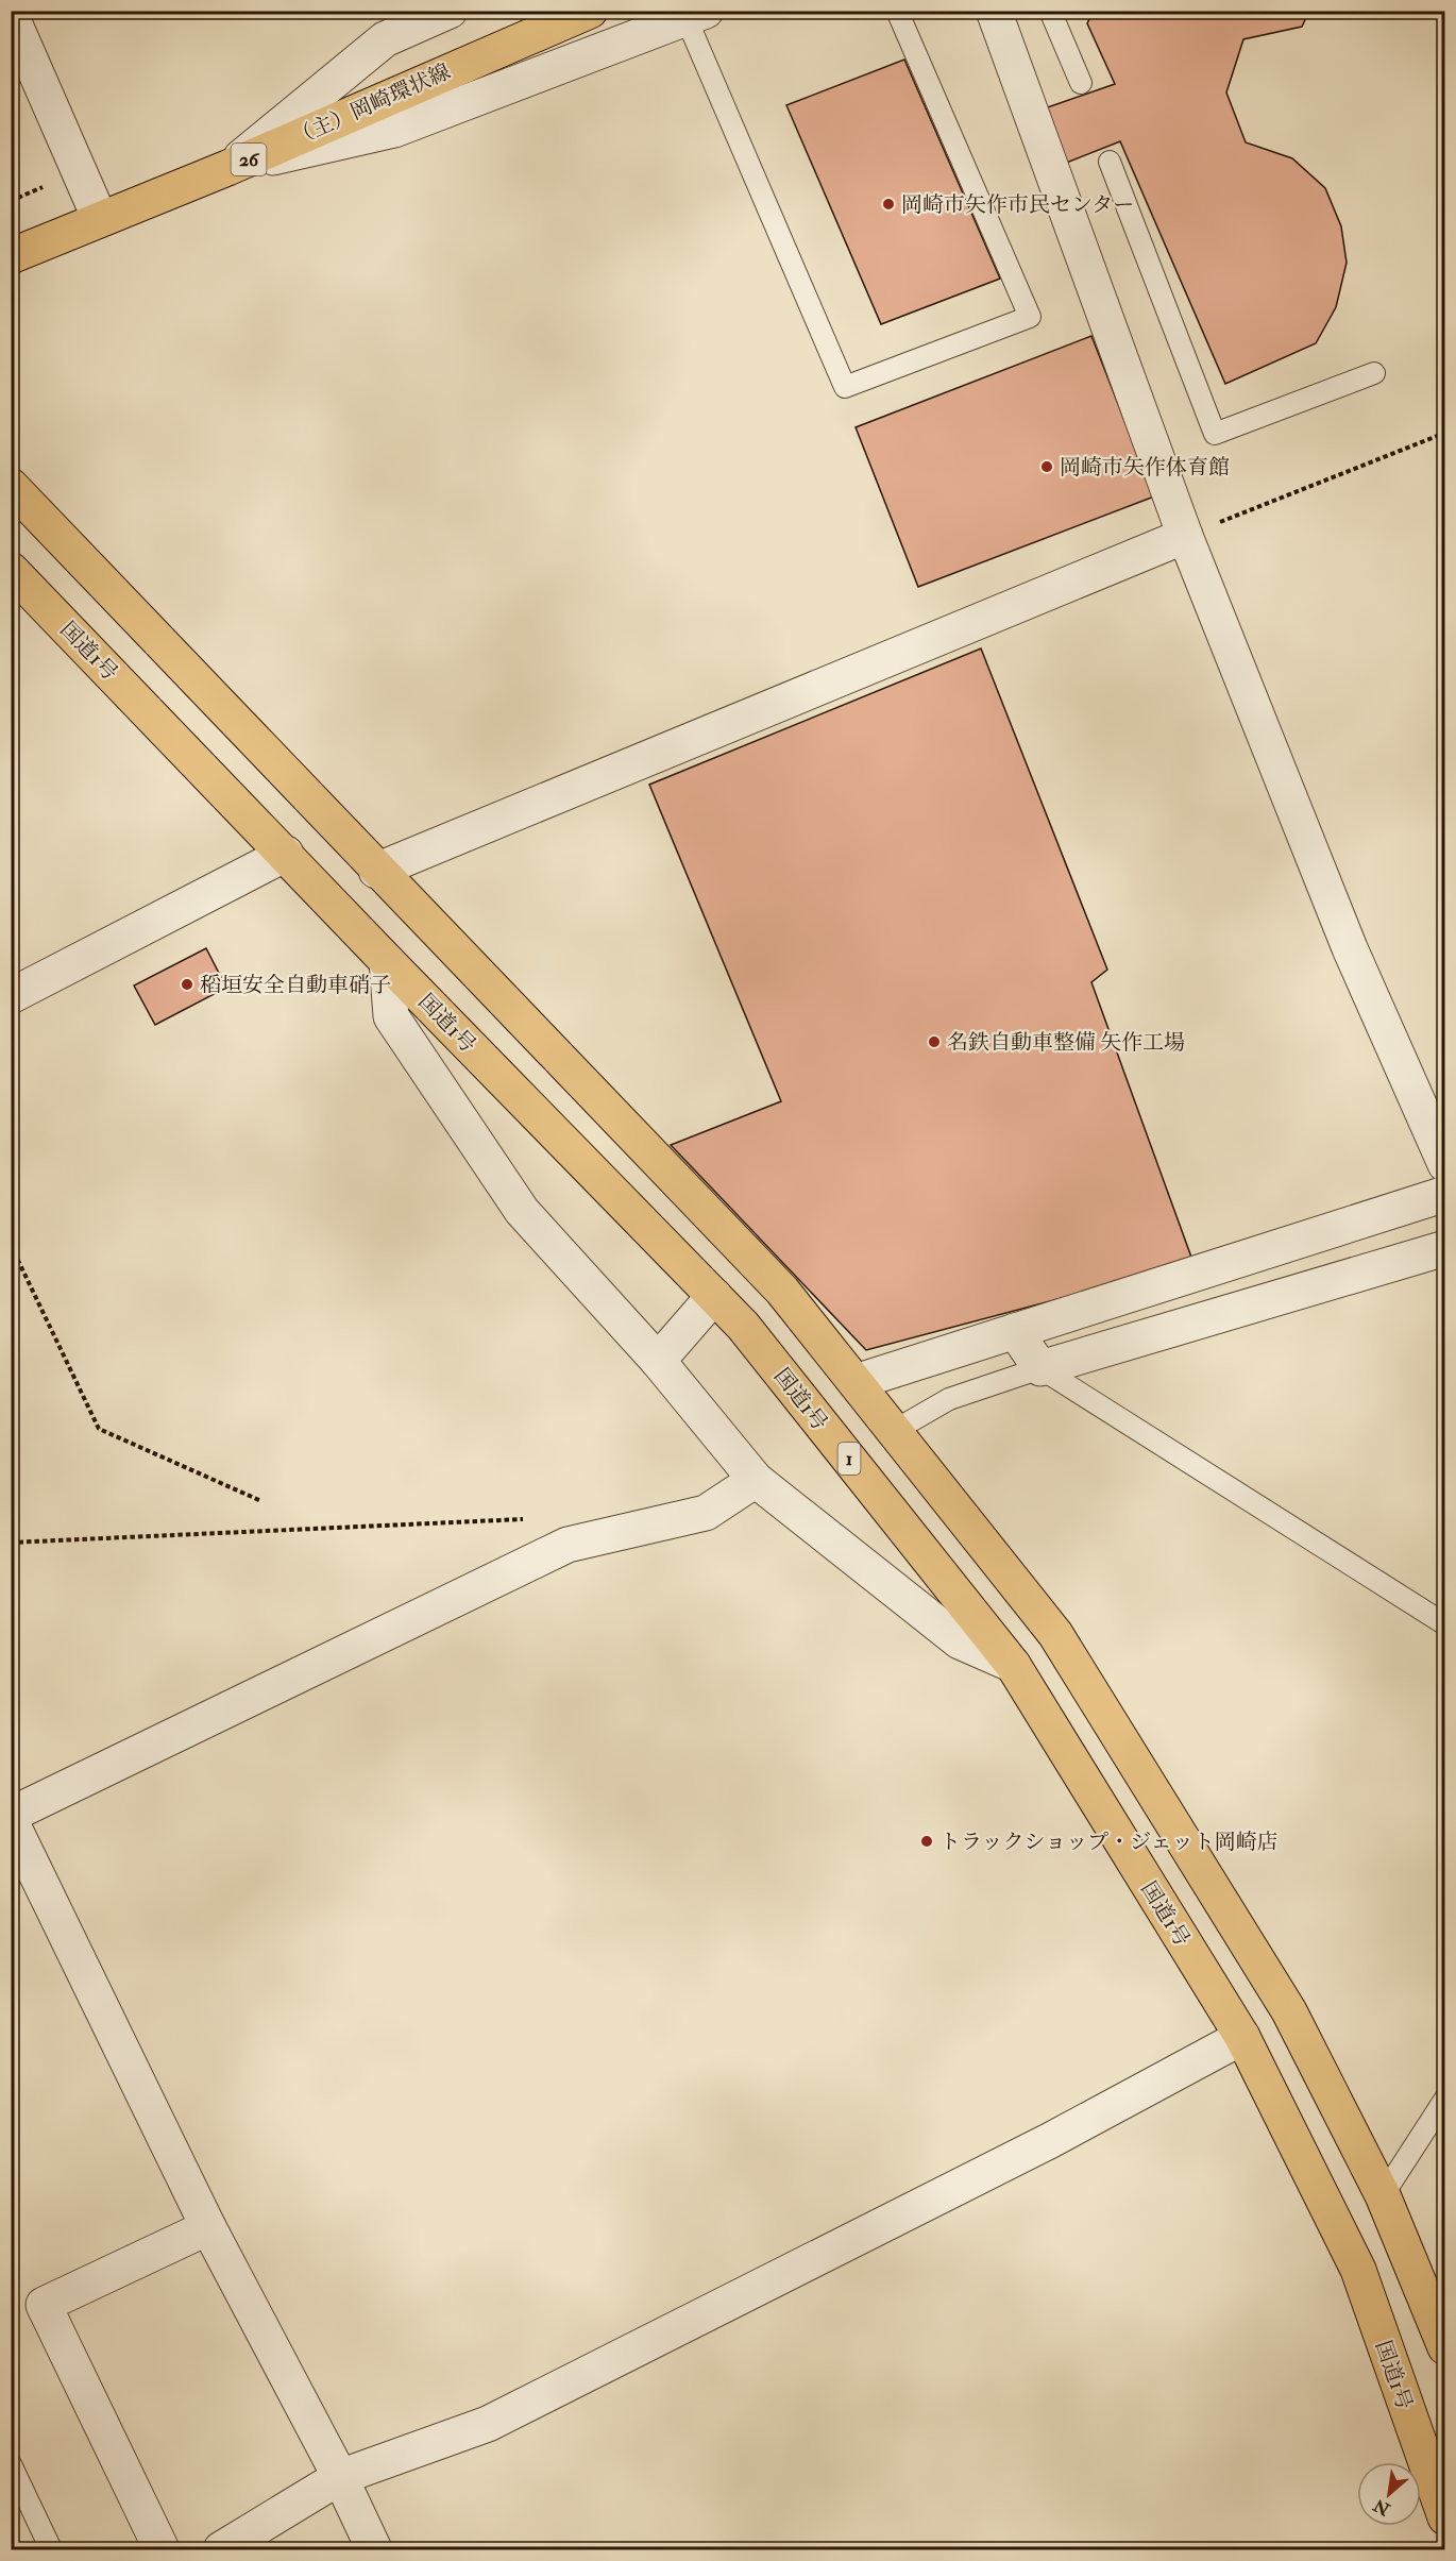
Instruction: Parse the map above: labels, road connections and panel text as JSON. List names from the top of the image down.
{
  "streets": {
    "main road": [
      "（主）岡崎環状線",
      "26",
      "国道1号",
      "1"
    ]
  },
  "places": [
    "岡崎市矢作市民センター",
    "岡崎市矢作体育館",
    "稻垣安全自動車硝子",
    "名鉄自動車整備 矢作工場",
    "トラックショップ・ジェット岡崎店"
  ],
  "north": "bottom left"
}
